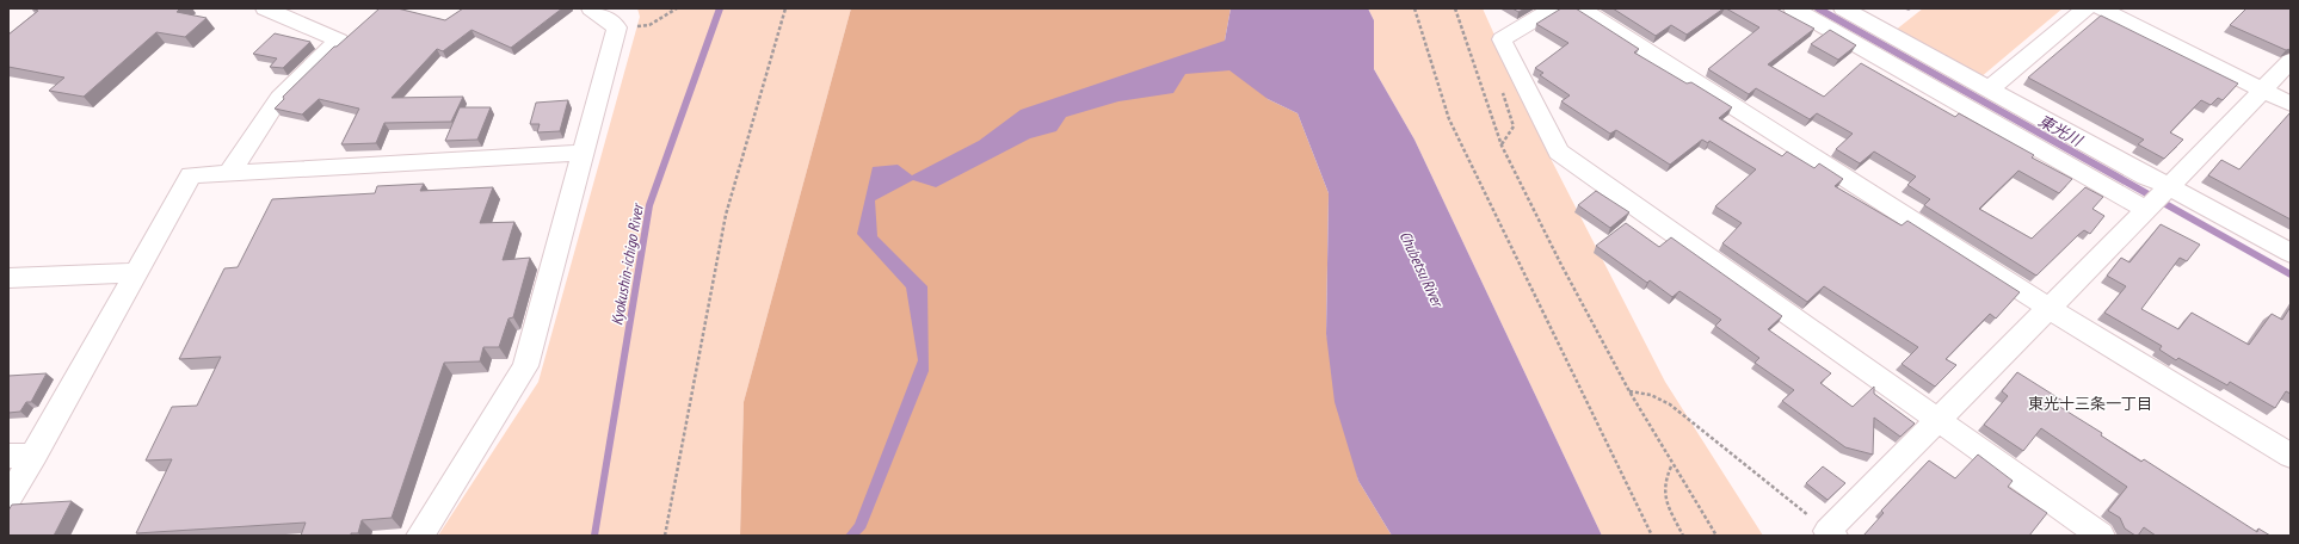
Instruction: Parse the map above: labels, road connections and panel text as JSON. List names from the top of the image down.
{
  "districts": ["東光十三条一丁目"],
  "water": ["東光川", "Kyokushin-ichigo River", "Chubetsu River"]
}
